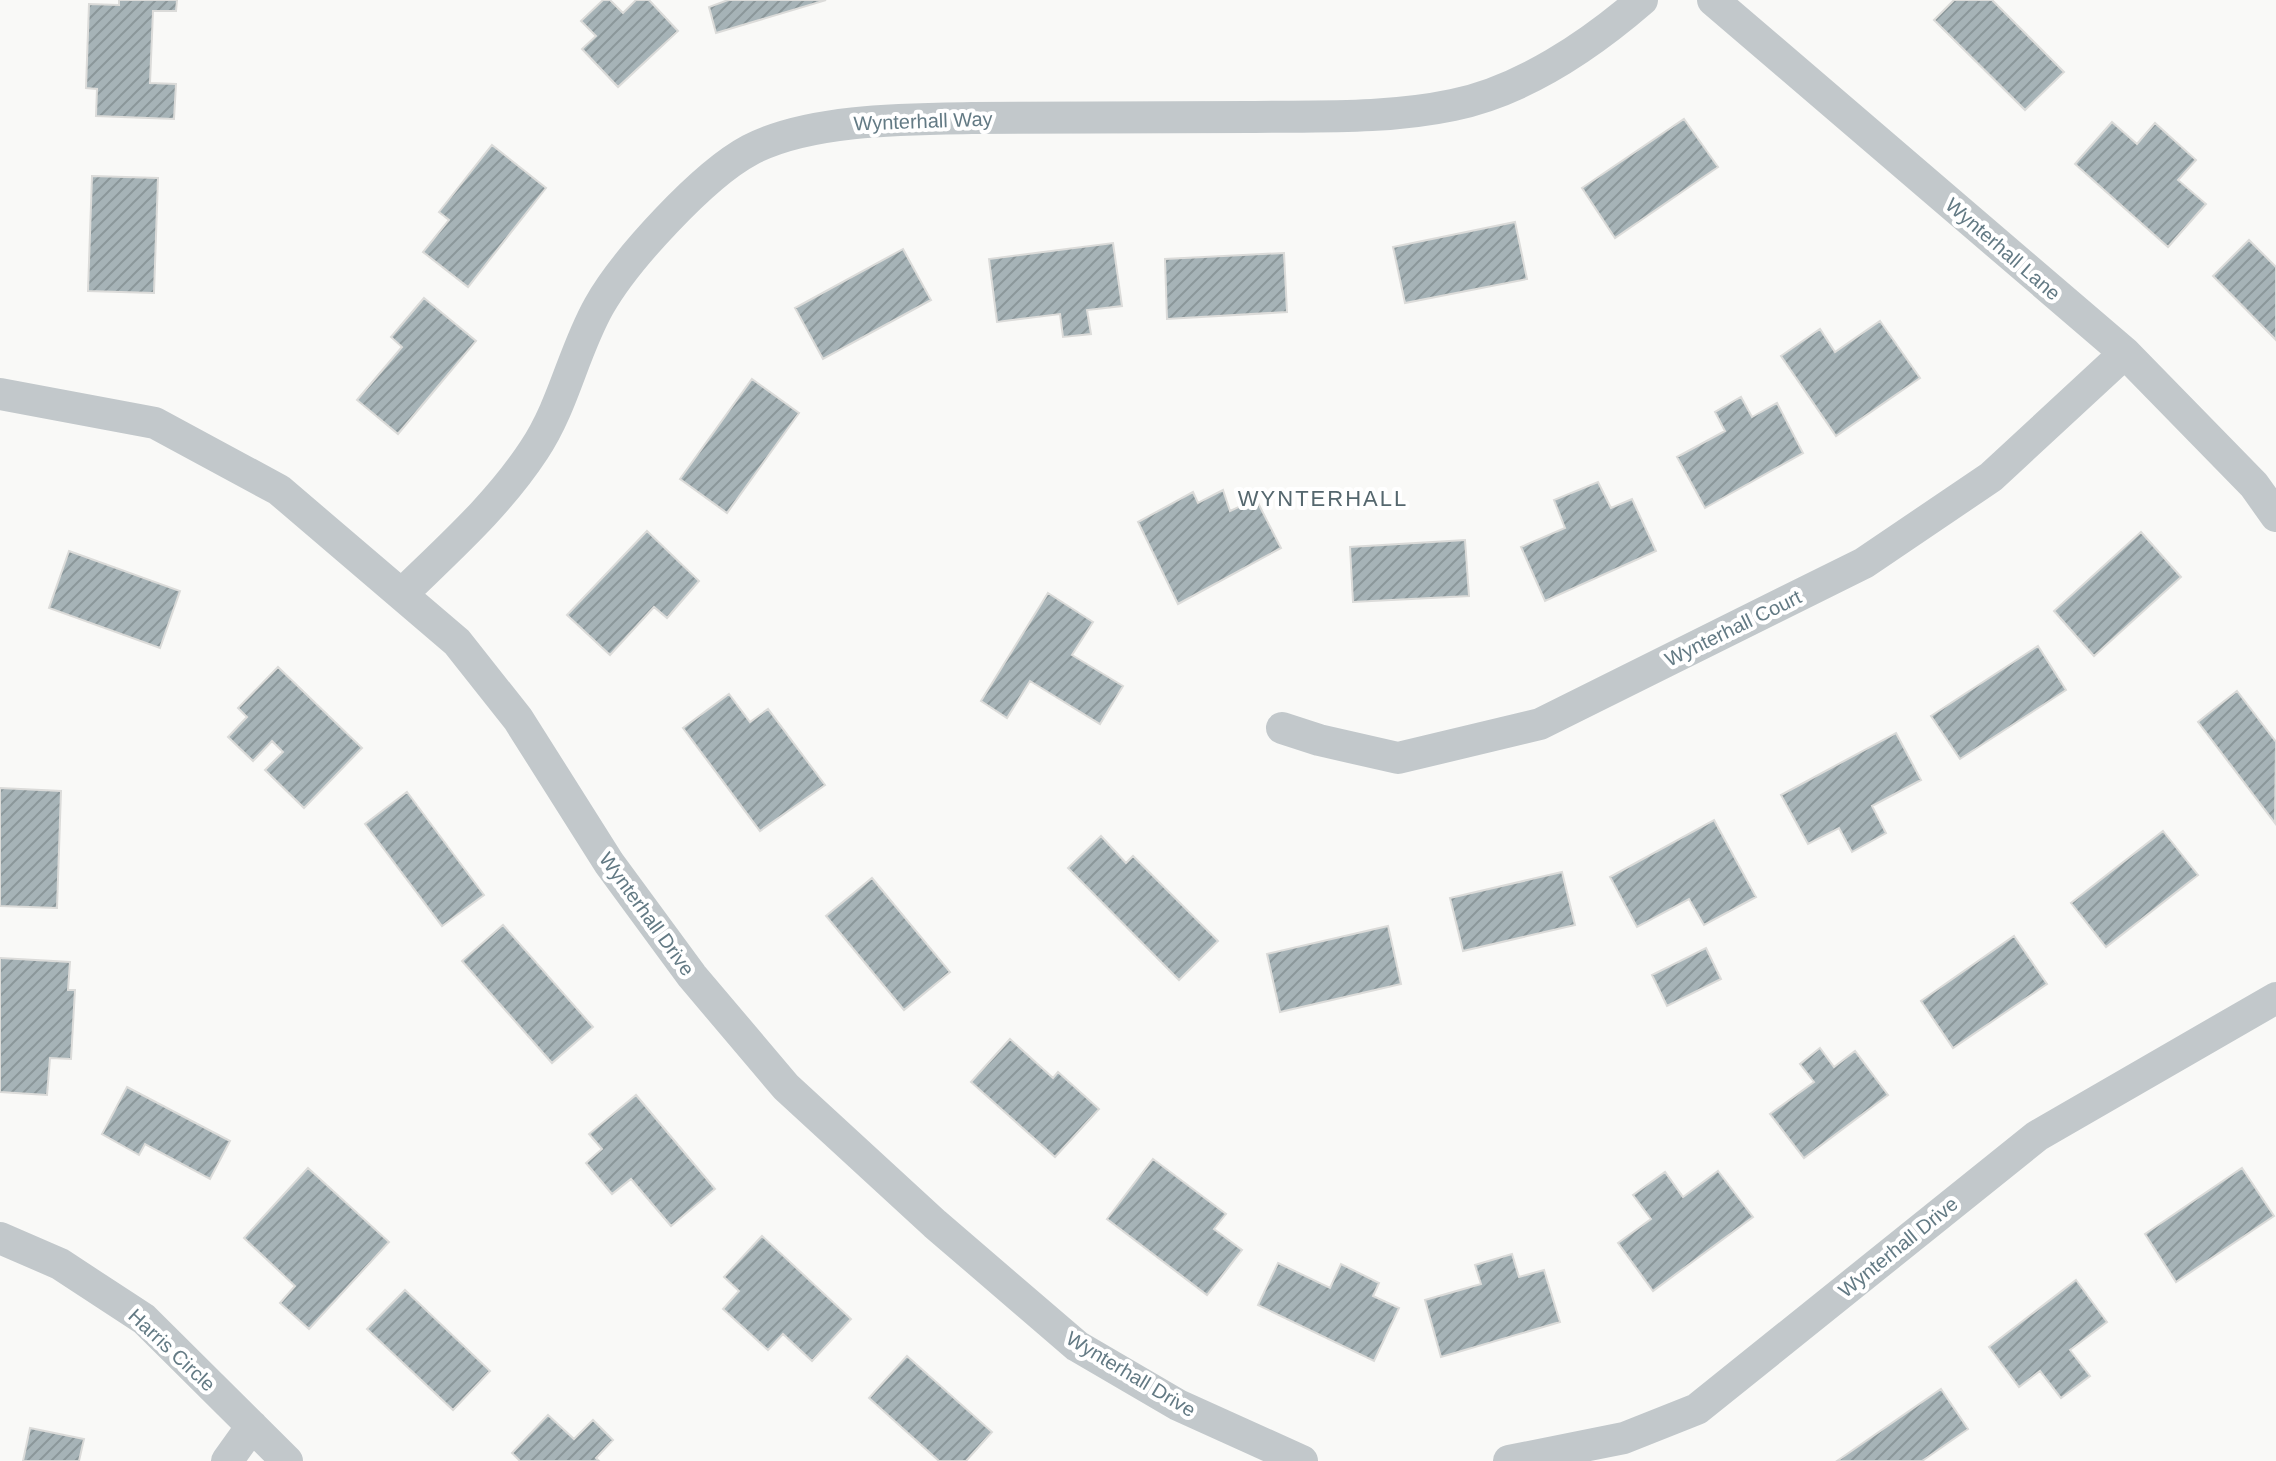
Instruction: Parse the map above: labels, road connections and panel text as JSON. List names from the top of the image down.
{
  "streets": {
    "street": [
      "Wynterhall Way",
      "Wynterhall Lane",
      "Wynterhall Court",
      "Wynterhall Drive",
      "Harris Circle"
    ]
  },
  "crossings": [
    ["Wynterhall Way", "Wynterhall Drive"],
    ["Wynterhall Lane", "Wynterhall Court"]
  ],
  "districts": ["WYNTERHALL"]
}
